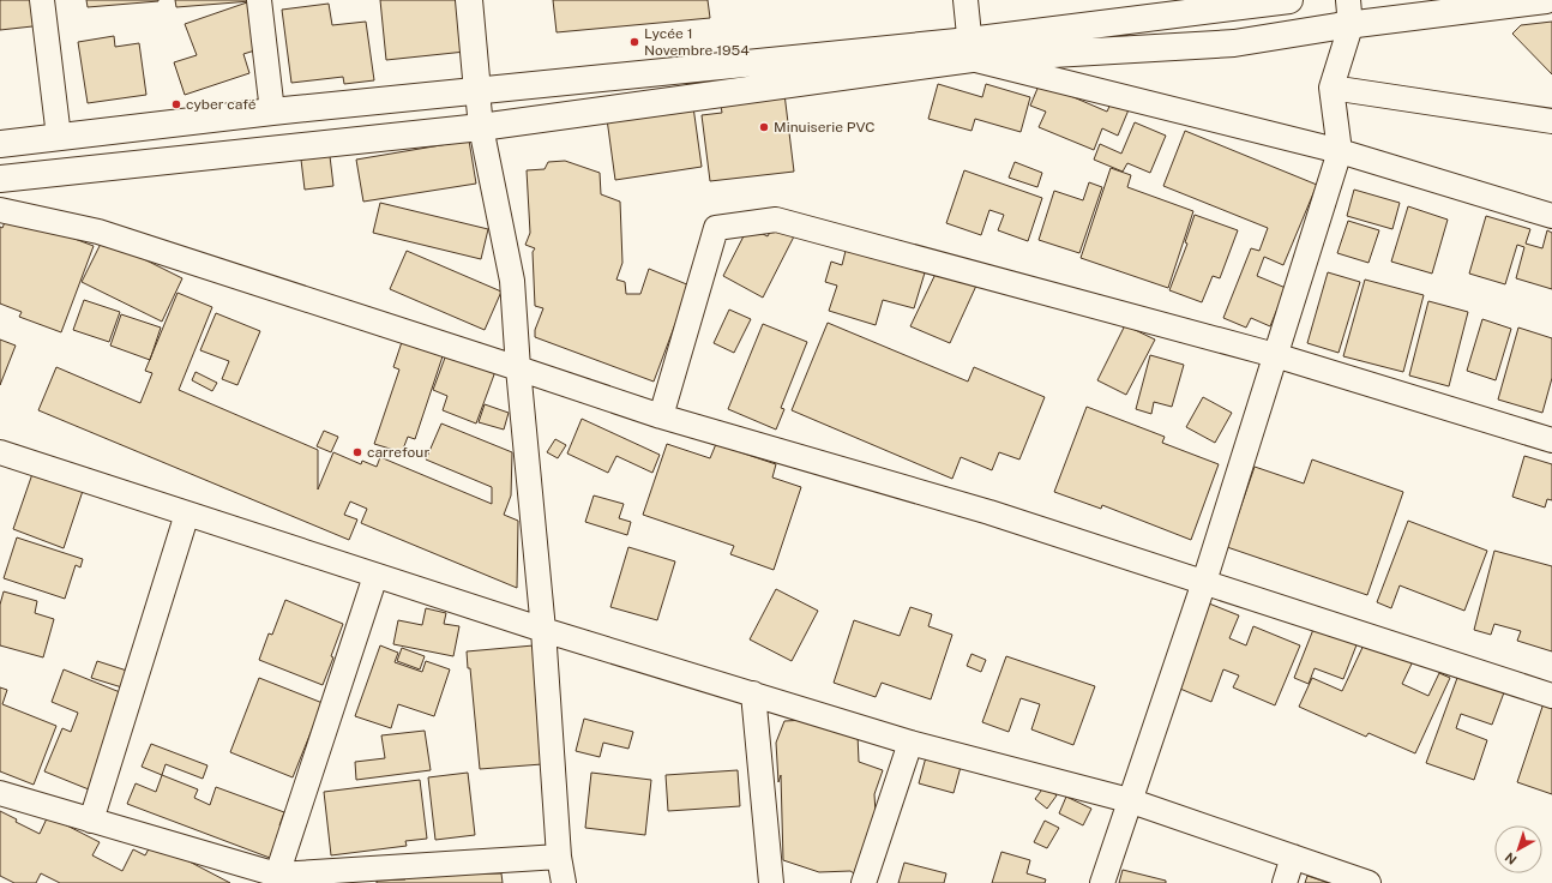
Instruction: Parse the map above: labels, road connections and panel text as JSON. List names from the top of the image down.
{
  "places": [
    "Lycée 1 Novembre 1954",
    "cyber café",
    "Minuiserie PVC",
    "carrefour"
  ],
  "north": "bottom left"
}
